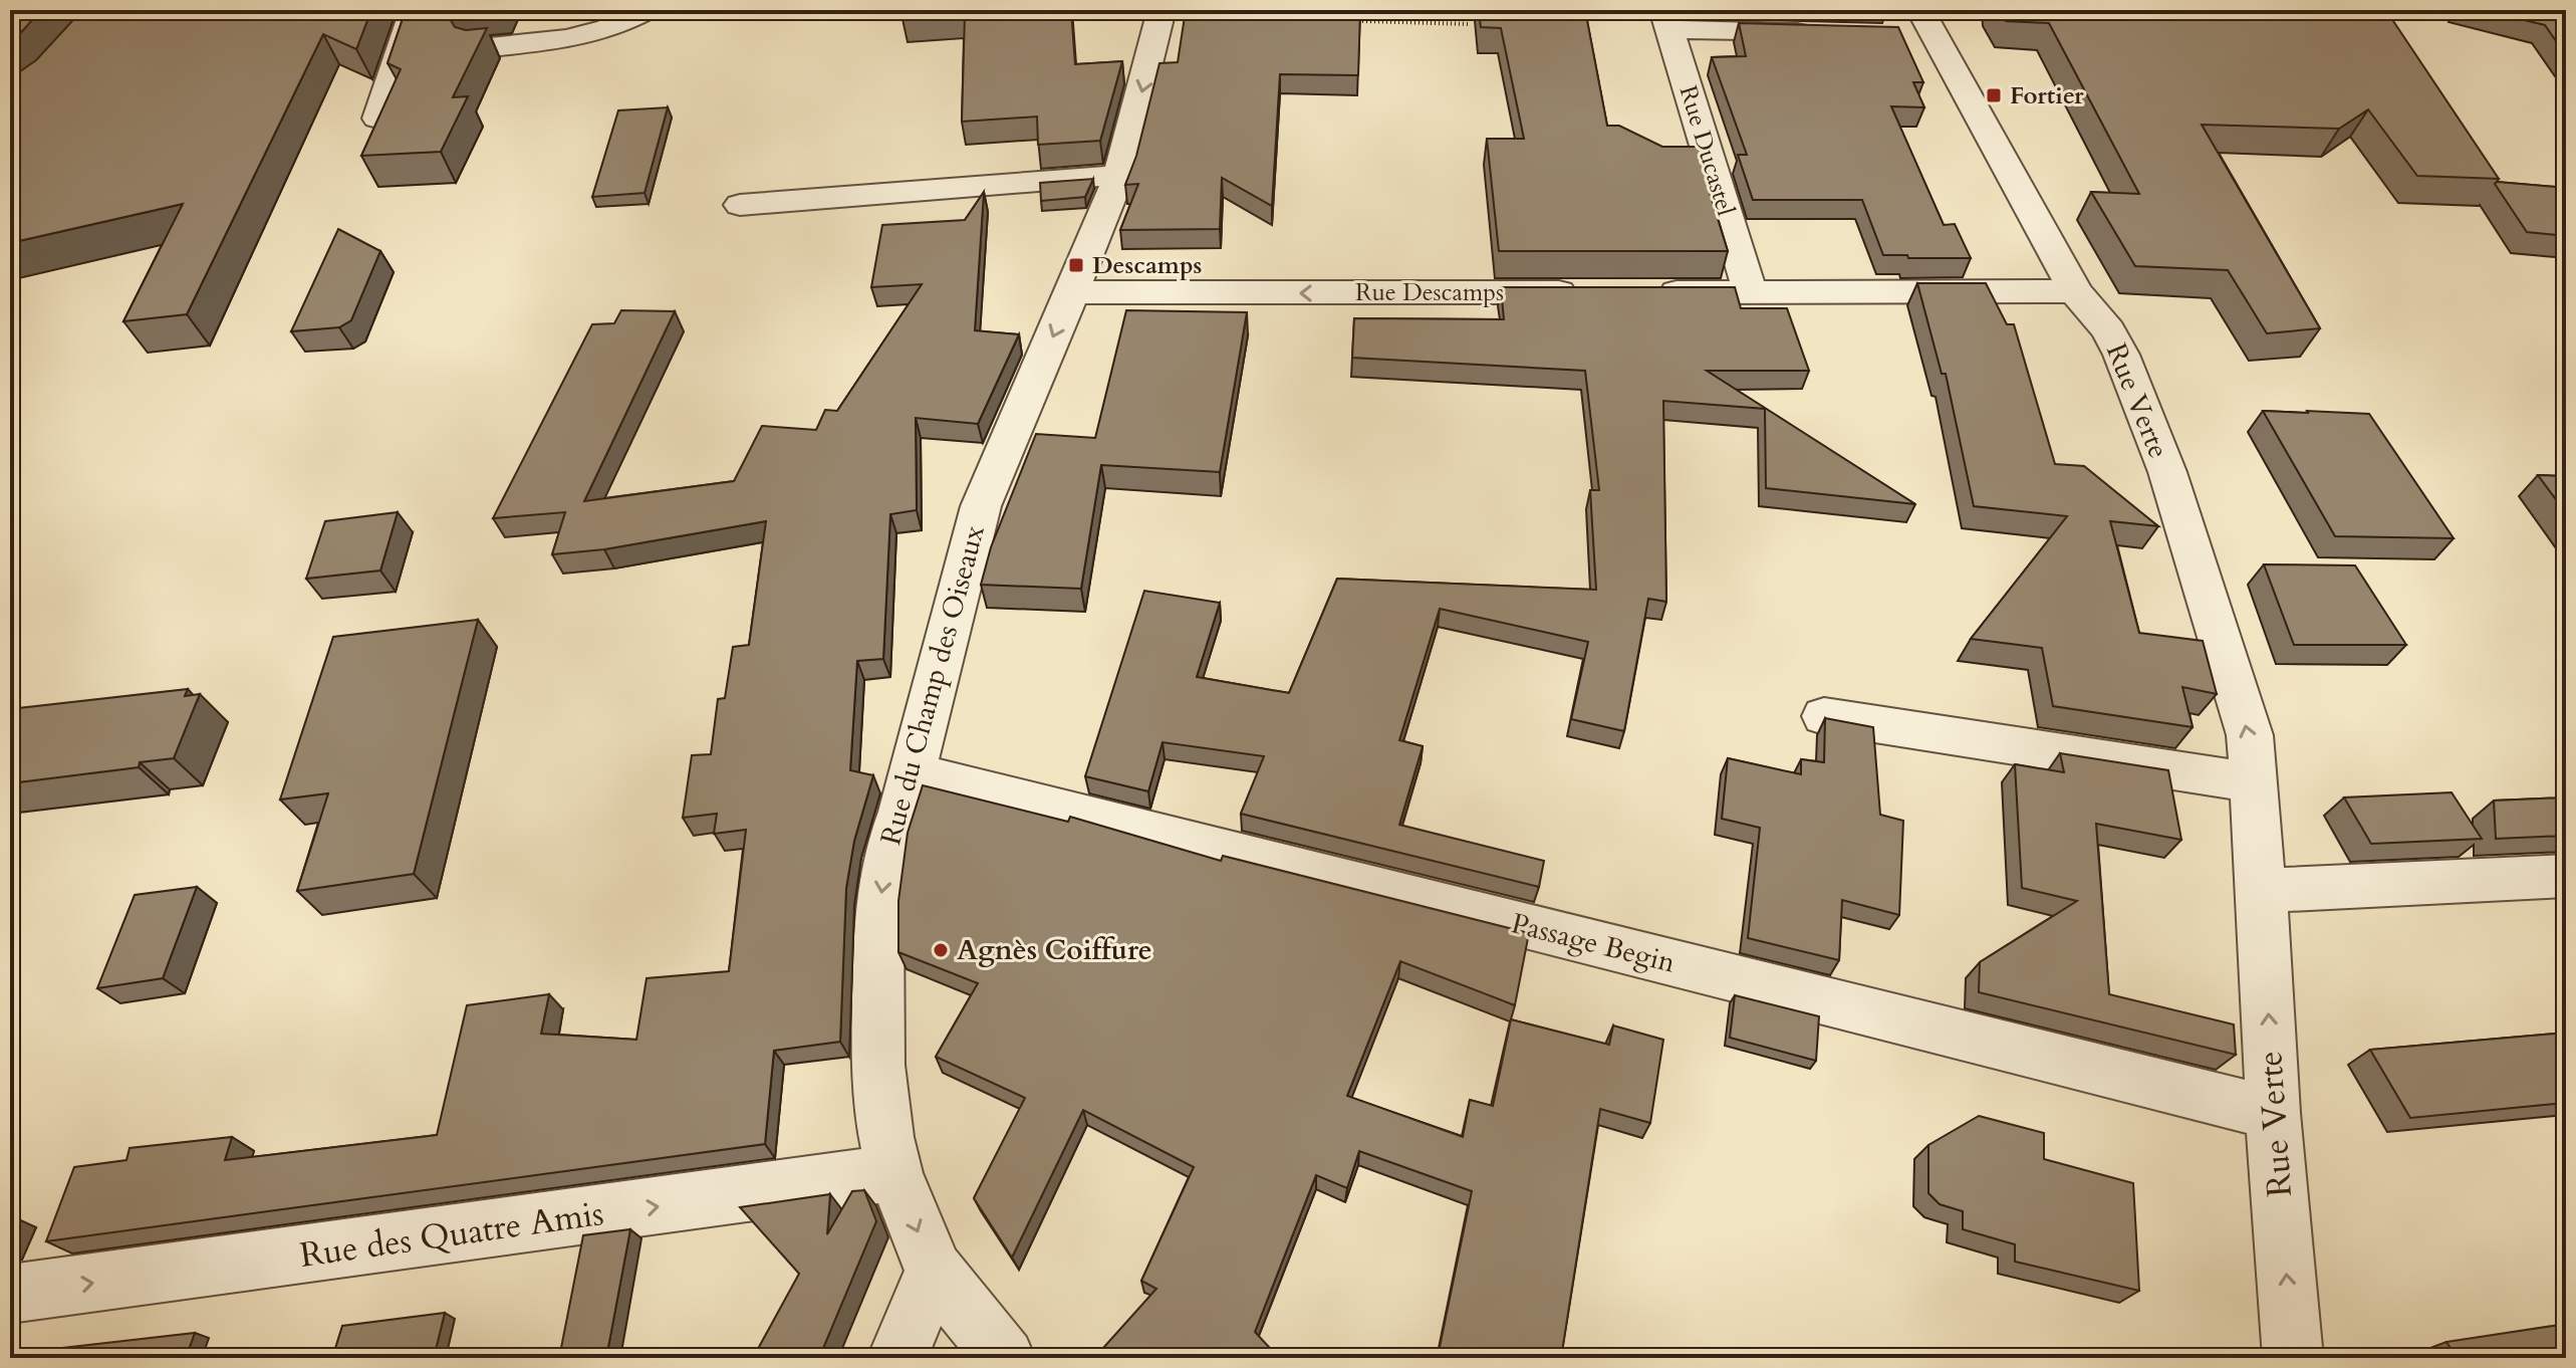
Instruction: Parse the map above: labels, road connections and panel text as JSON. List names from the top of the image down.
{
  "streets": {
    "street": [
      "Rue Ducastel",
      "Rue Descamps",
      "Rue Verte",
      "Rue du Champ des Oiseaux",
      "Passage Begin",
      "Rue des Quatre Amis"
    ]
  },
  "crossings": [
    ["Rue Descamps", "Rue du Champ des Oiseaux"],
    ["Rue Verte", "Passage Begin"],
    ["Rue du Champ des Oiseaux", "Passage Begin"],
    ["Rue du Champ des Oiseaux", "Rue des Quatre Amis"]
  ],
  "one_way": [
    "Rue Descamps",
    "Rue Verte",
    "Rue du Champ des Oiseaux",
    "Rue des Quatre Amis"
  ],
  "places": {
    "transit": ["Fortier", "Descamps"],
    "other": ["Agnès Coiffure"]
  }
}
